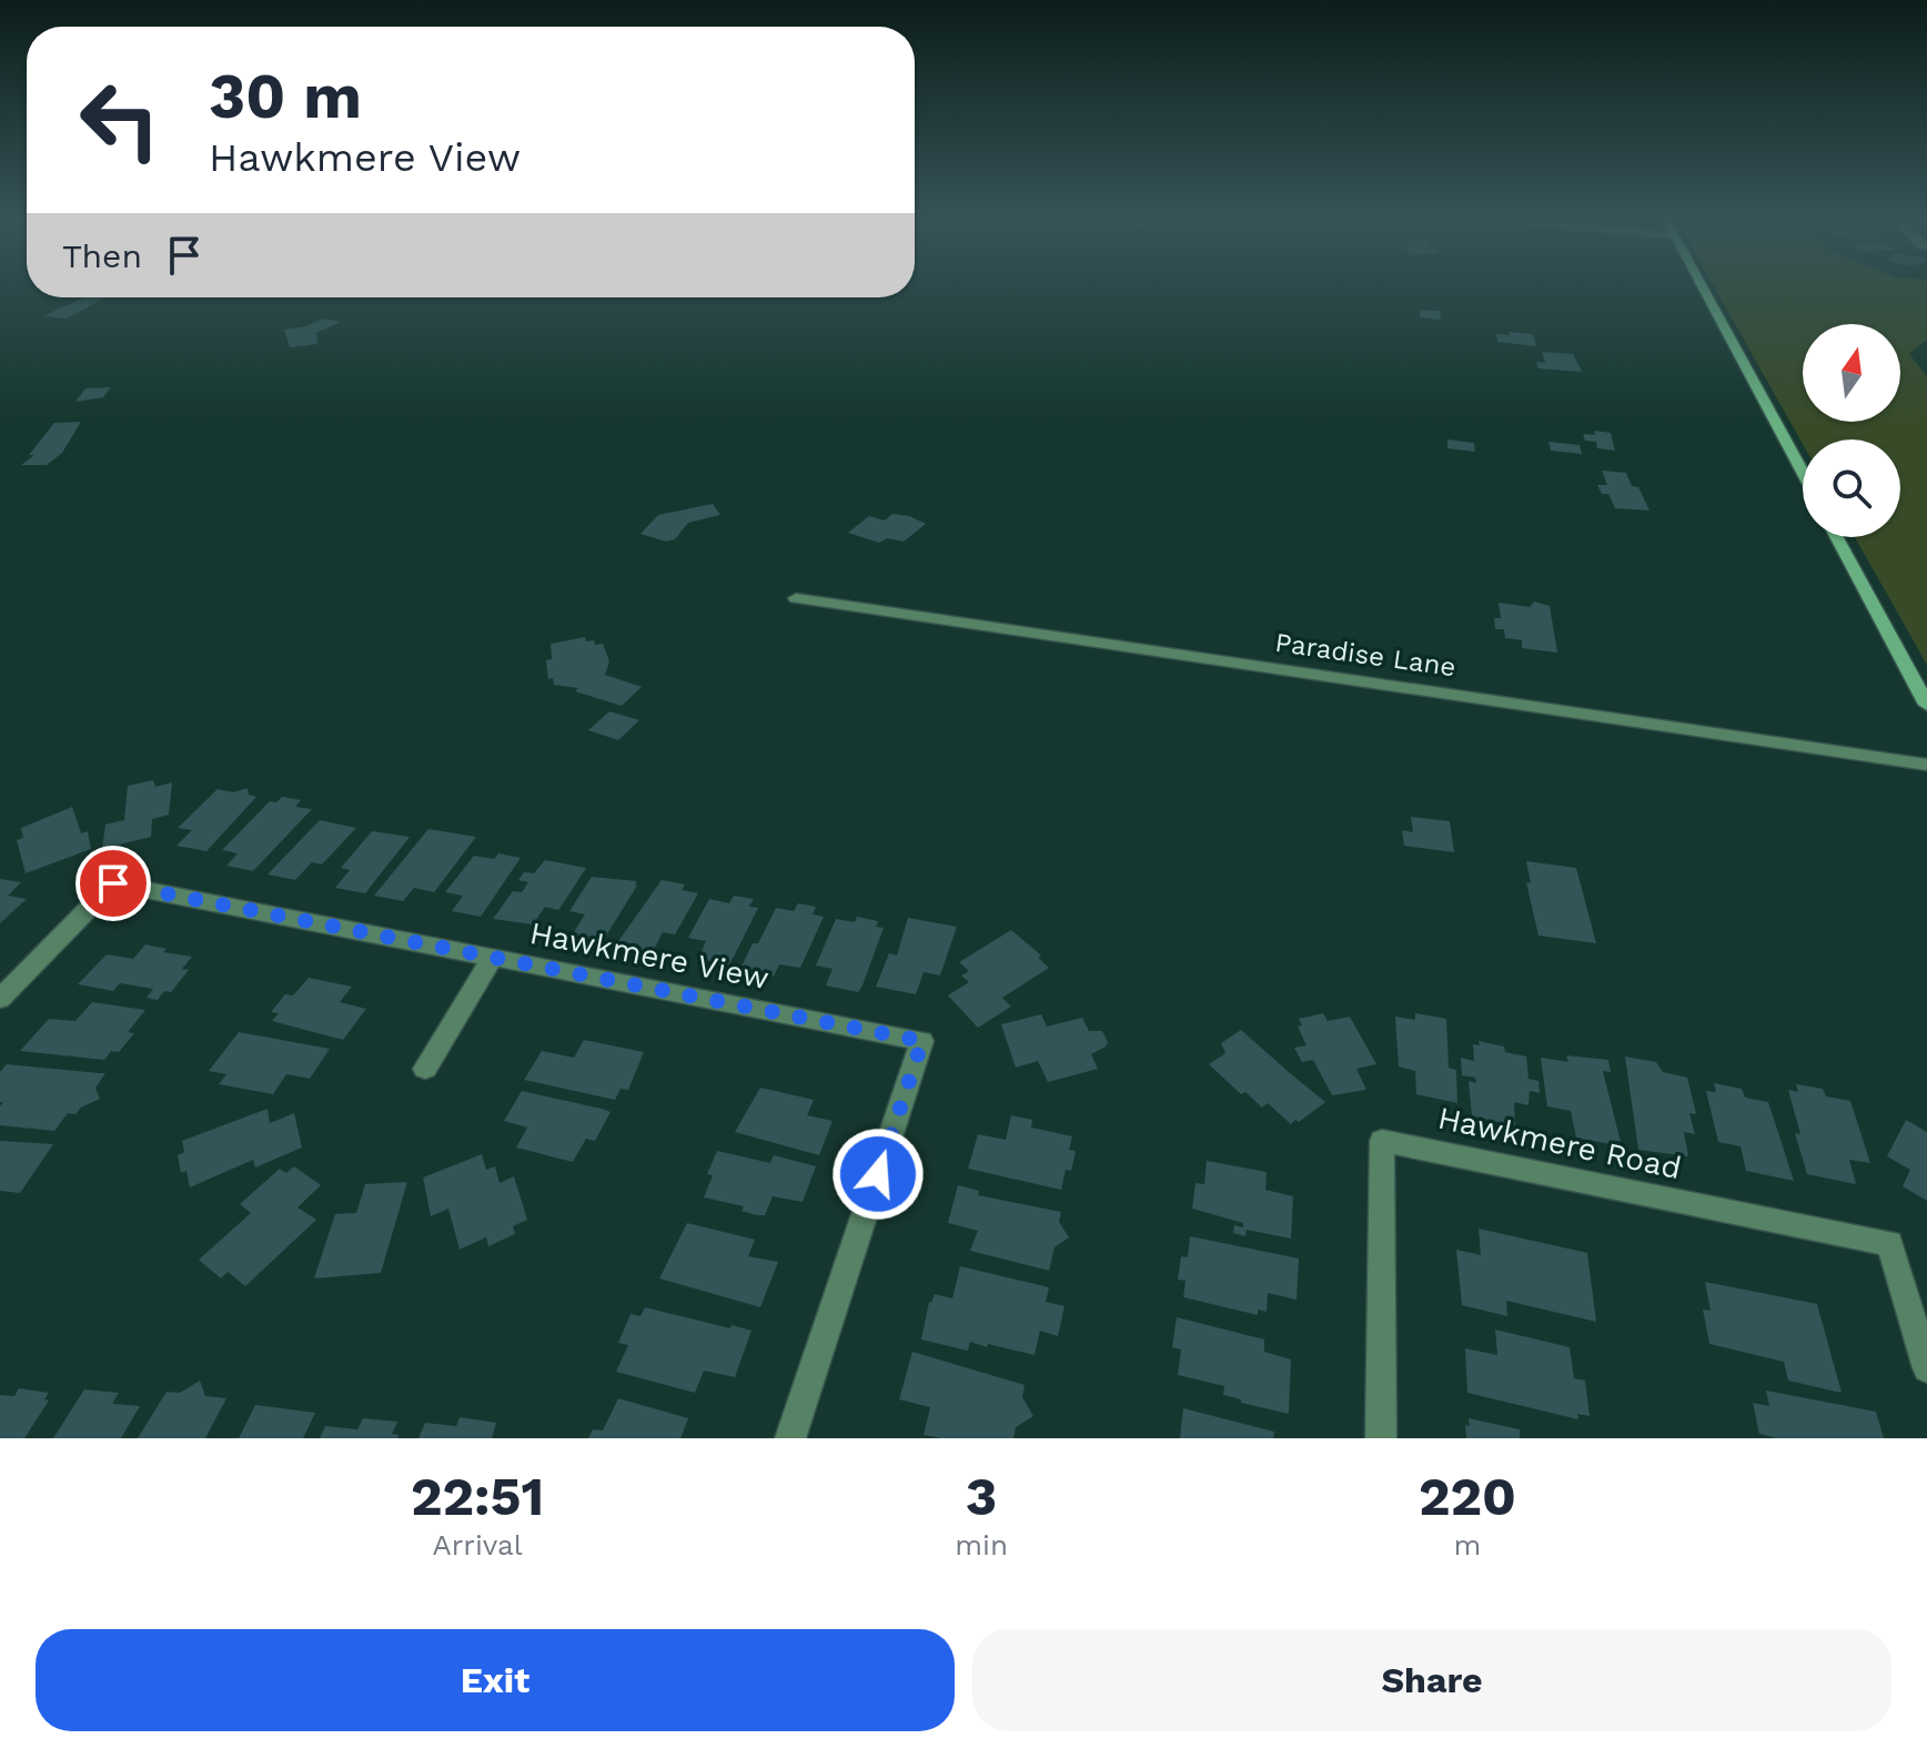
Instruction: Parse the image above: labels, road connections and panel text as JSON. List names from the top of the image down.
{
  "streets": {
    "street": ["Paradise Lane", "Hawkmere View", "Hawkmere Road"]
  },
  "north": "top",
  "page": {
    "turn": ["30 m", "Hawkmere View"],
    "then": "Then",
    "eta": [
      "22:51",
      "Arrival",
      "3",
      "min",
      "220",
      "m"
    ],
    "buttons": ["Exit", "Share"]
  }
}
